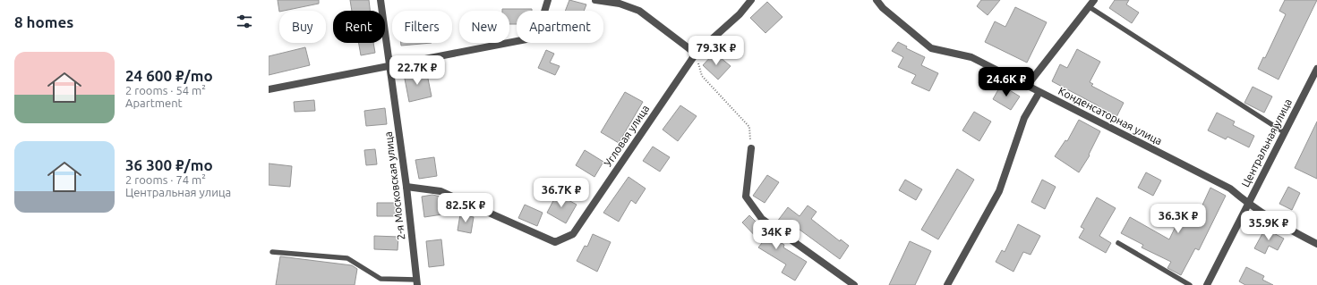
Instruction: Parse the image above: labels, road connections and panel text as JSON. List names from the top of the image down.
{
  "streets": {
    "street": [
      "Конденсаторная улица",
      "Угловая улица",
      "Центральная улица",
      "2-я Московская улица"
    ]
  },
  "crossings": [
    ["Конденсаторная улица", "Центральная улица"],
    ["Угловая улица", "2-я Московская улица"]
  ],
  "page": {
    "heading": "8 homes",
    "chip": [
      "Buy",
      "Rent",
      "Filters",
      "New",
      "Apartment"
    ],
    "price": [
      "79.3K ₽",
      "22.7K ₽",
      "24.6K ₽",
      "36.7K ₽",
      "82.5K ₽",
      "36.3K ₽",
      "35.9K ₽",
      "34K ₽"
    ],
    "list": [
      {
        "name": "24 600 ₽/mo",
        "note": "2 rooms · 54 m² · Apartment"
      },
      {
        "name": "36 300 ₽/mo",
        "note": "2 rooms · 74 m² · Центральная улица"
      }
    ]
  }
}
